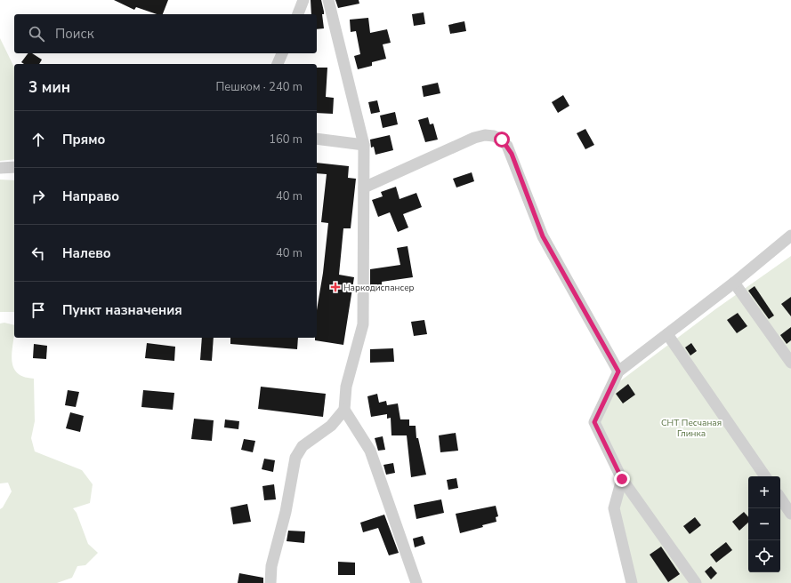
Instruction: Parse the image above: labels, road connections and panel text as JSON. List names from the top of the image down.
{
  "parks": ["СНТ Песчаная Глинка"],
  "places": {
    "health": ["Наркодиспансер"]
  },
  "page": {
    "search": "Поиск",
    "heading": ["3 мин", "Пешком · 240 m"],
    "list": [
      ["Прямо", "160 m"],
      ["Направо", "40 m"],
      ["Налево", "40 m"],
      "Пункт назначения"
    ],
    "map_buttons": ["+", "−"]
  }
}
